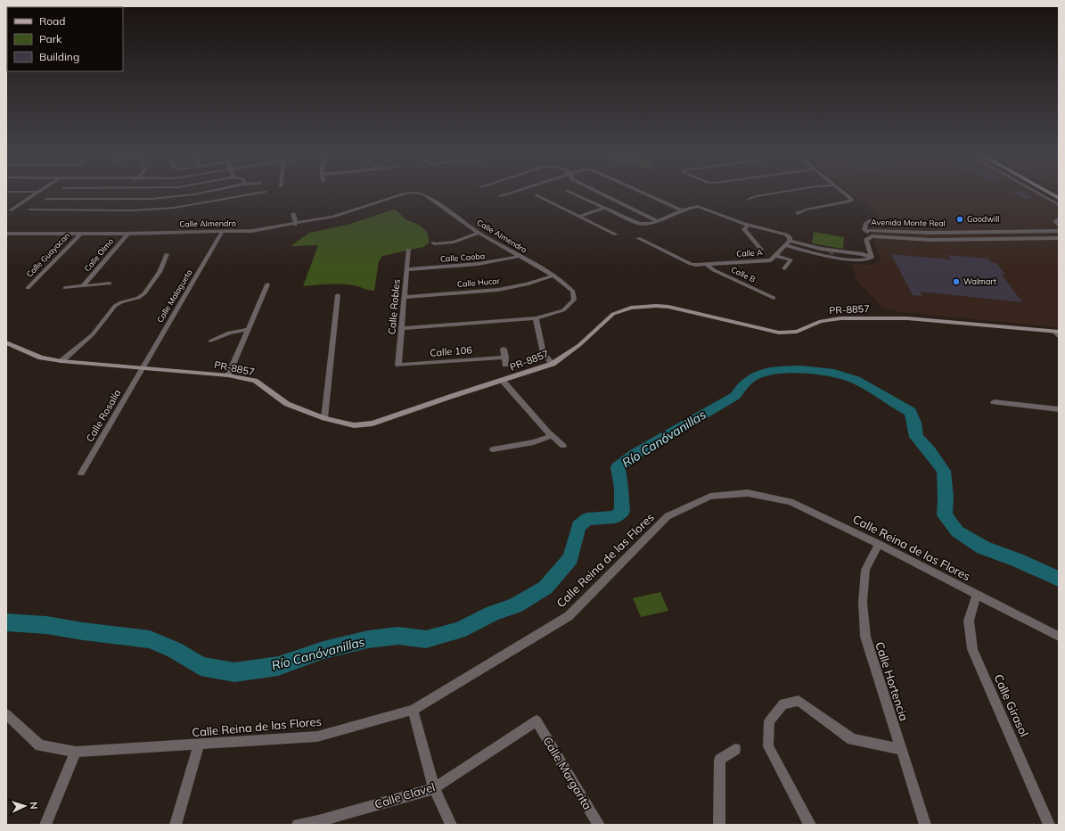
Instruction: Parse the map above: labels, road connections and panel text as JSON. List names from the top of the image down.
{
  "streets": {
    "street": [
      "Avenida Monte Real",
      "Calle Almendro",
      "Calle A",
      "Calle Guayacan",
      "Calle Olmo",
      "Calle Caoba",
      "Calle B",
      "Calle Hucar",
      "Calle Malagueta",
      "Calle Robles",
      "PR-8857",
      "Calle 106",
      "Calle Rosalía",
      "Calle Reina de las Flores",
      "Calle Hortencia",
      "Calle Girasol",
      "Calle Margarita",
      "Calle Clavel"
    ]
  },
  "crossings": [
    ["Calle Almendro", "Calle Guayacan"],
    ["Calle Almendro", "Calle Olmo"],
    ["Calle Almendro", "Calle Caoba"],
    ["Calle Almendro", "Calle Hucar"],
    ["Calle Almendro", "Calle Malagueta"],
    ["Calle Almendro", "Calle Robles"],
    ["Calle A", "Calle B"],
    ["Calle Caoba", "Calle Robles"],
    ["Calle Hucar", "Calle Robles"],
    ["Calle Malagueta", "PR-8857"],
    ["Calle Malagueta", "Calle Rosalía"],
    ["Calle Robles", "Calle 106"],
    ["PR-8857", "Calle Rosalía"],
    ["Calle Reina de las Flores", "Calle Hortencia"],
    ["Calle Reina de las Flores", "Calle Girasol"],
    ["Calle Margarita", "Calle Clavel"]
  ],
  "water": ["Río Canóvanillas"],
  "places": ["Goodwill", "Walmart"],
  "legend": ["Road", "Park", "Building"],
  "north": "right"
}
